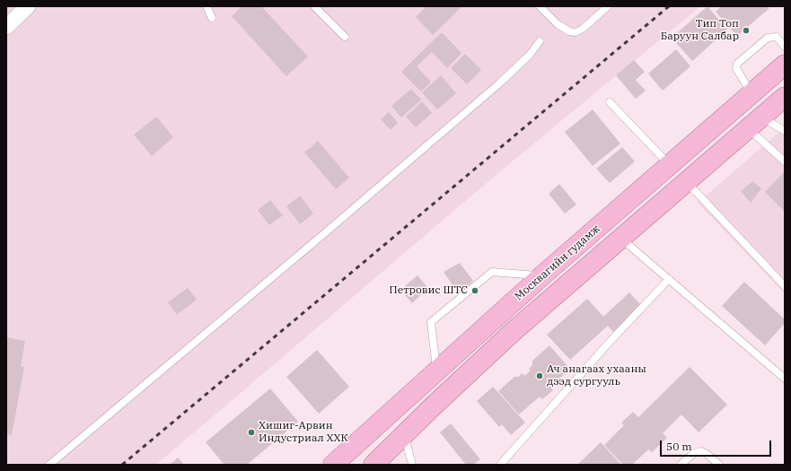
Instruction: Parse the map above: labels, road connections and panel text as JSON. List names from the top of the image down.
{
  "streets": {
    "highway": ["Москвагийн гудамж"]
  },
  "places": [
    "Тип Топ Баруун Салбар",
    "Петровис ШТС",
    "Ач анагаах ухааны дээд сургууль",
    "Хишиг-Арвин Индустриал ХХК"
  ],
  "scale_bar": "50 m"
}
